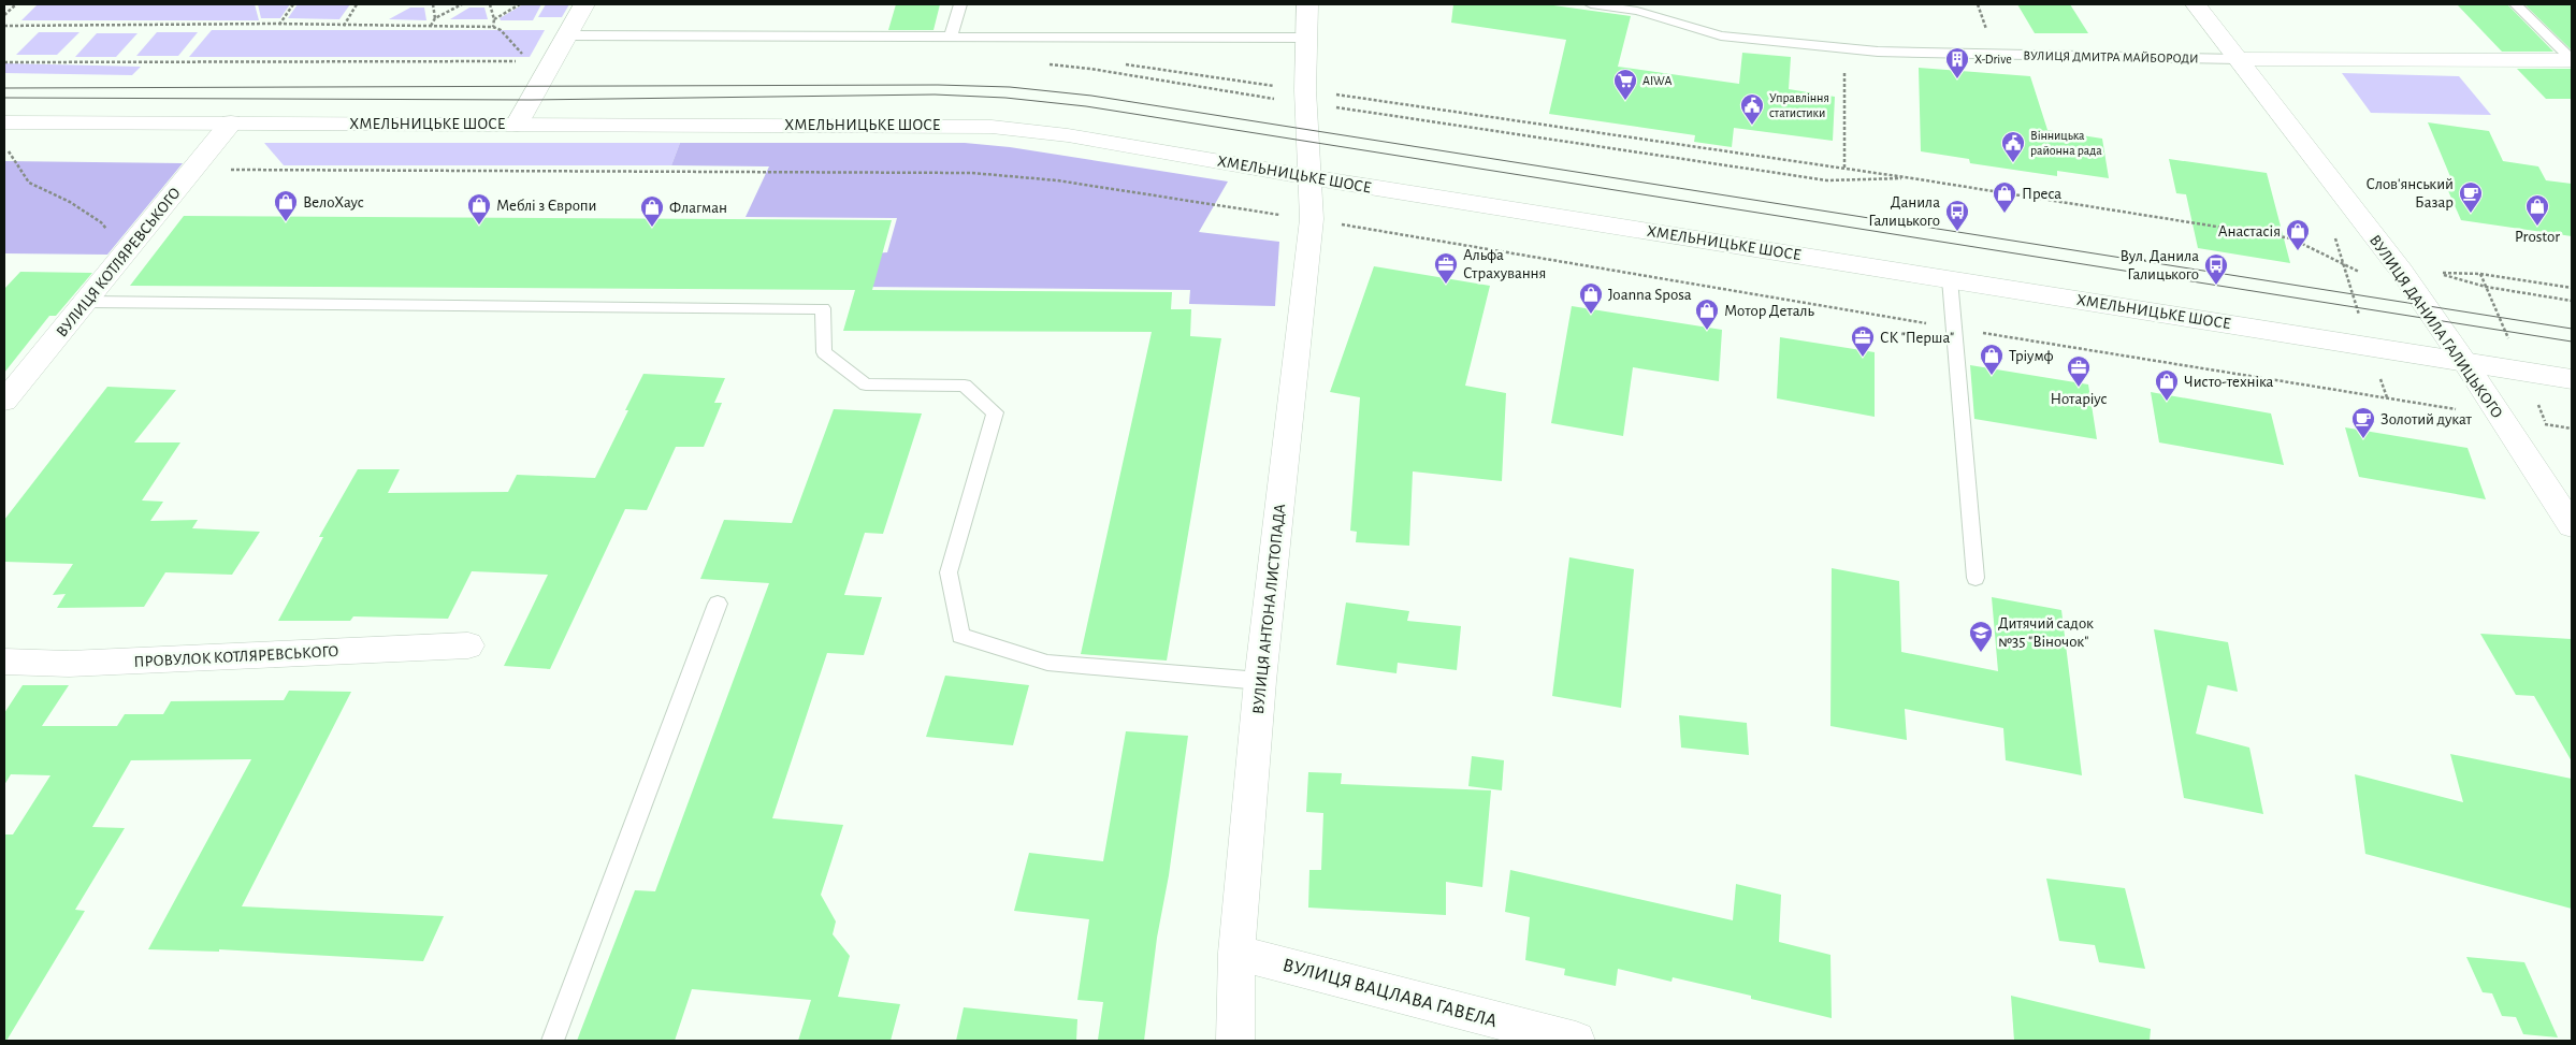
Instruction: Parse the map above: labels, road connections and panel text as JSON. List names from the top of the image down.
{
  "streets": {
    "main road": [
      "ВУЛИЦЯ ДМИТРА МАЙБОРОДИ",
      "ХМЕЛЬНИЦЬКЕ ШОСЕ",
      "ВУЛИЦЯ КОТЛЯРЕВСЬКОГО",
      "ВУЛИЦЯ ДАНИЛА ГАЛИЦЬКОГО",
      "ВУЛИЦЯ АНТОНА ЛИСТОПАДА",
      "ПРОВУЛОК КОТЛЯРЕВСЬКОГО",
      "ВУЛИЦЯ ВАЦЛАВА ГАВЕЛА"
    ]
  },
  "crossings": [
    ["ВУЛИЦЯ ДМИТРА МАЙБОРОДИ", "ВУЛИЦЯ ДАНИЛА ГАЛИЦЬКОГО"],
    ["ХМЕЛЬНИЦЬКЕ ШОСЕ", "ВУЛИЦЯ КОТЛЯРЕВСЬКОГО"],
    ["ХМЕЛЬНИЦЬКЕ ШОСЕ", "ВУЛИЦЯ ДАНИЛА ГАЛИЦЬКОГО"],
    ["ХМЕЛЬНИЦЬКЕ ШОСЕ", "ВУЛИЦЯ АНТОНА ЛИСТОПАДА"],
    ["ВУЛИЦЯ АНТОНА ЛИСТОПАДА", "ВУЛИЦЯ ВАЦЛАВА ГАВЕЛА"]
  ],
  "places": {
    "building": ["X-Drive"],
    "supermarket": ["AIWA"],
    "public building": ["Управління статистики", "Вінницька районна рада"],
    "shop": [
      "Преса",
      "ВелоХаус",
      "Меблі з Європи",
      "Prostor",
      "Флагман",
      "Анастасія",
      "Joanna Sposa",
      "Мотор Деталь",
      "Тріумф",
      "Чисто-техніка"
    ],
    "cafe": ["Слов'янський Базар", "Золотий дукат"],
    "bus stop": ["Данила Галицького", "Вул. Данила Галицького"],
    "office": ["Альфа Страхування", "СК \"Перша\"", "Нотаріус"],
    "school or university": ["Дитячий садок №35 \"Віночок\""]
  }
}
